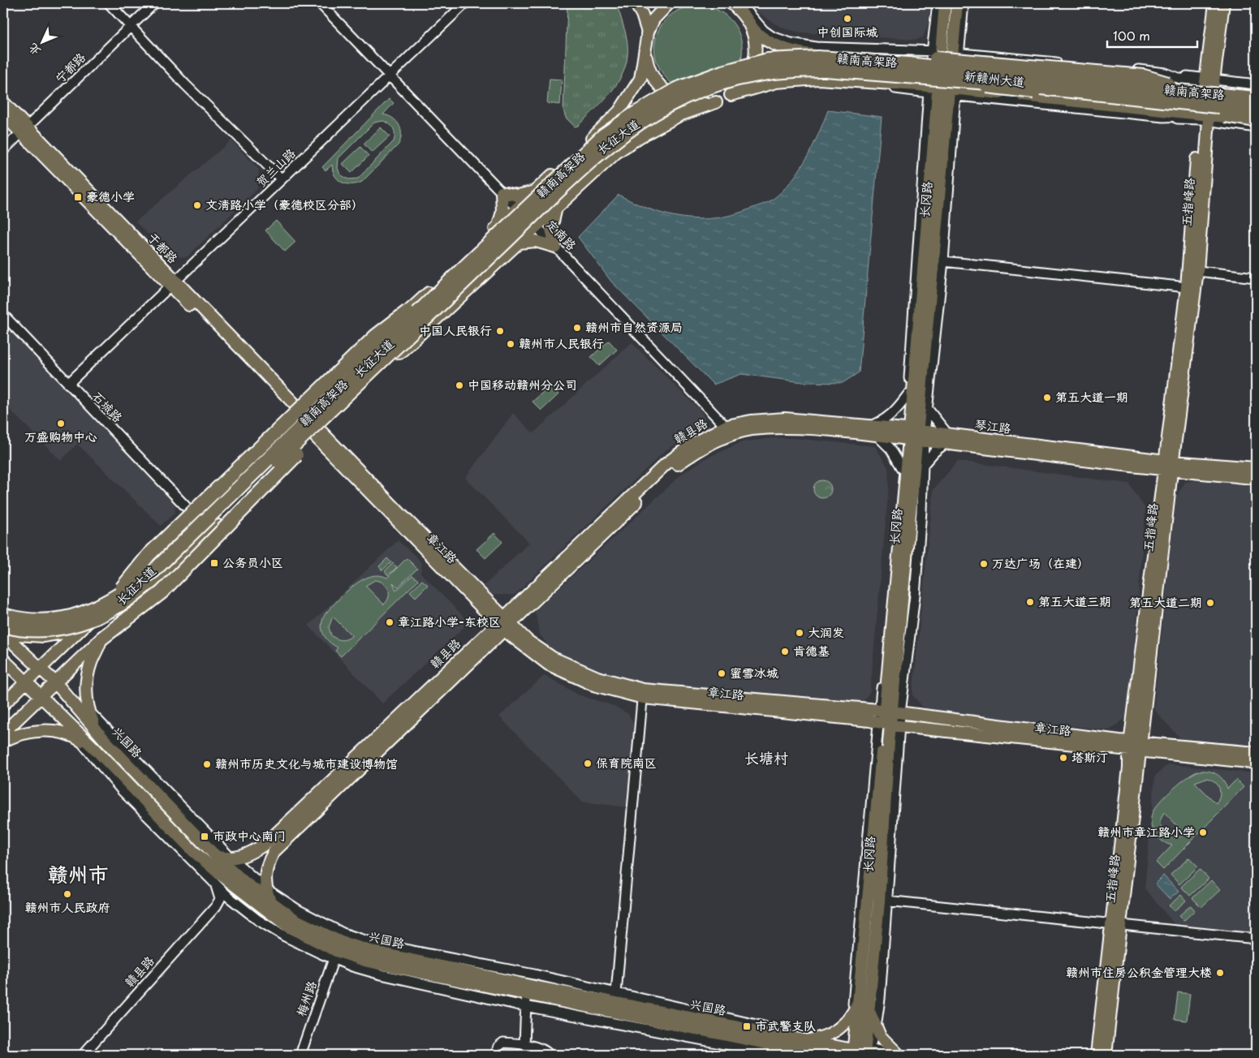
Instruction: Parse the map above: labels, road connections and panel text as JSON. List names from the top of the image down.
{
  "streets": {
    "highway": ["赣南高架路"],
    "main road": [
      "新赣州大道",
      "长征大道",
      "长冈路",
      "五指峰路",
      "于都路",
      "琴江路",
      "赣县路",
      "章江路",
      "兴国路"
    ],
    "street": [
      "宁都路",
      "贺兰山路",
      "定南路",
      "石城路",
      "梅州路"
    ]
  },
  "crossings": [
    ["赣南高架路", "新赣州大道"],
    ["赣南高架路", "长冈路"],
    ["宁都路", "于都路"],
    ["新赣州大道", "长冈路"],
    ["新赣州大道", "五指峰路"],
    ["长征大道", "定南路"],
    ["长征大道", "于都路"],
    ["长征大道", "石城路"],
    ["长征大道", "章江路"],
    ["长征大道", "兴国路"],
    ["贺兰山路", "定南路"],
    ["贺兰山路", "于都路"],
    ["贺兰山路", "石城路"],
    ["长冈路", "琴江路"],
    ["长冈路", "章江路"],
    ["长冈路", "兴国路"],
    ["五指峰路", "琴江路"],
    ["五指峰路", "章江路"],
    ["定南路", "琴江路"],
    ["定南路", "赣县路"],
    ["于都路", "章江路"],
    ["琴江路", "赣县路"],
    ["赣县路", "章江路"],
    ["赣县路", "兴国路"],
    ["兴国路", "梅州路"]
  ],
  "districts": ["长塘村", "赣州市"],
  "places": {
    "other": [
      "中创国际城",
      "文清路小学（豪德校区分部）",
      "赣州市自然资源局",
      "中国人民银行",
      "赣州市人民银行",
      "中国移动赣州分公司",
      "第五大道一期",
      "万盛购物中心",
      "万达广场（在建）",
      "第五大道三期",
      "第五大道二期",
      "章江路小学-东校区",
      "大润发",
      "肯德基",
      "蜜雪冰城",
      "塔斯汀",
      "保育院南区",
      "赣州市历史文化与城市建设博物馆",
      "赣州市章江路小学",
      "赣州市人民政府",
      "赣州市住房公积金管理大楼"
    ],
    "transit": [
      "豪德小学",
      "公务员小区",
      "市政中心南门",
      "市武警支队"
    ]
  },
  "scale_bar": "100 m",
  "north": "bottom left"
}
